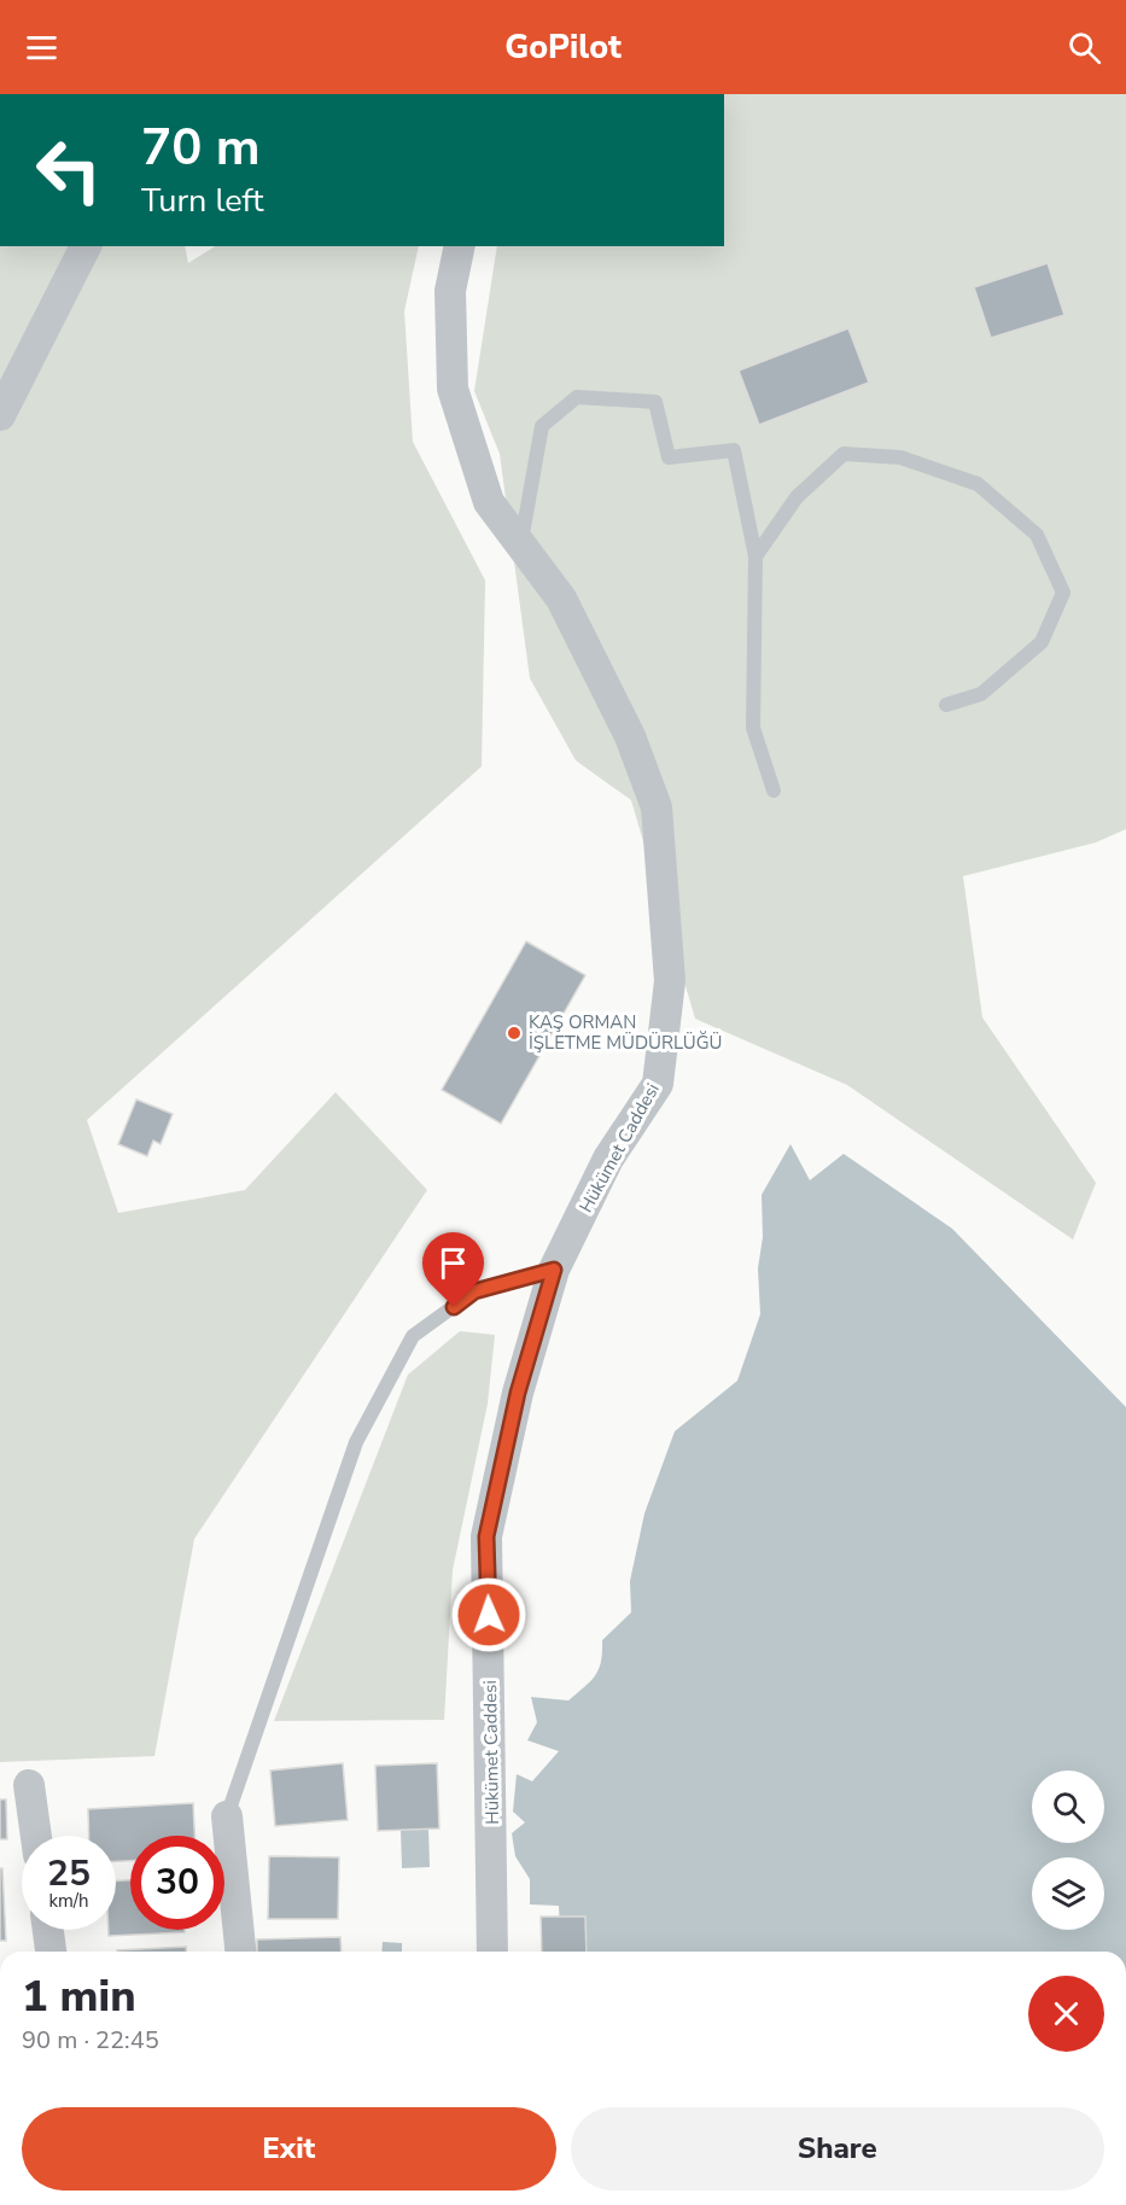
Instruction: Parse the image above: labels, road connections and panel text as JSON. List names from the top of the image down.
{
  "streets": {
    "street": ["Hükümet Caddesi"]
  },
  "places": ["KAŞ ORMAN İŞLETME MÜDÜRLÜĞÜ"],
  "page": {
    "header": "GoPilot",
    "turn": ["70 m", "Turn left"],
    "speed": "25 km/h",
    "limit": "30",
    "heading": ["1 min", "90 m · 22:45"],
    "buttons": ["Exit", "Share"]
  }
}
